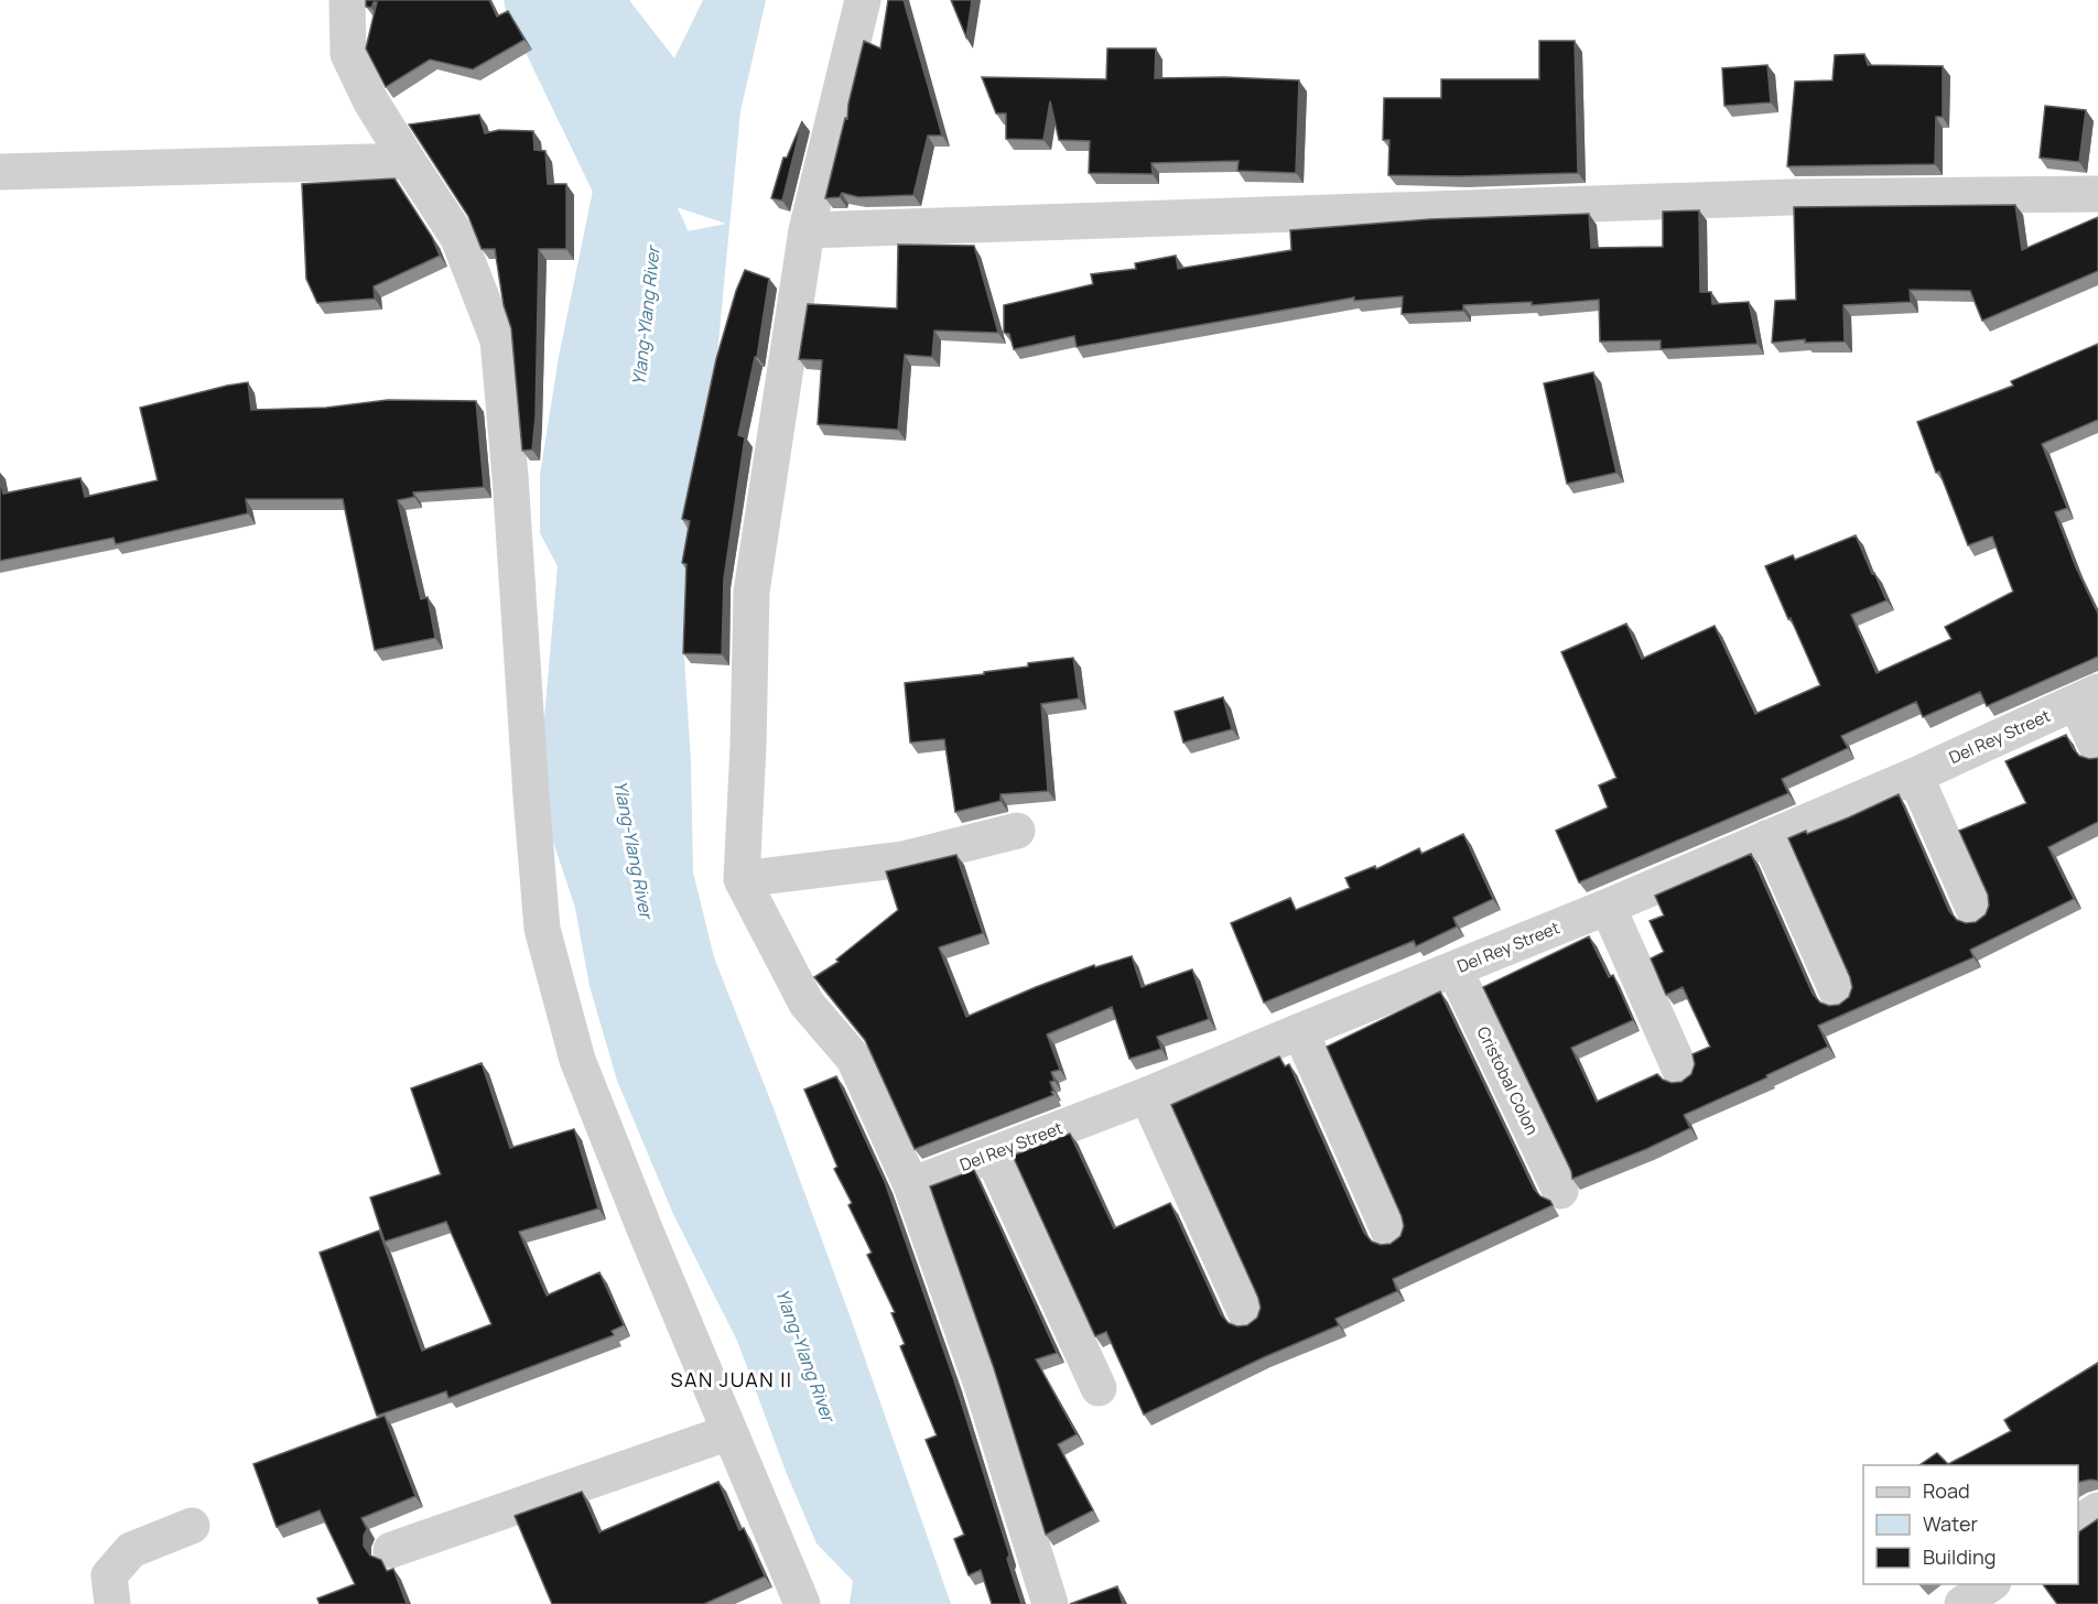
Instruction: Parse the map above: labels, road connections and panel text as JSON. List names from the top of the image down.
{
  "streets": {
    "street": ["Del Rey Street", "Cristobal Colon"]
  },
  "crossings": [
    ["Del Rey Street", "Cristobal Colon"]
  ],
  "districts": ["SAN JUAN II"],
  "water": ["Ylang-Ylang River"],
  "legend": ["Road", "Water", "Building"]
}
